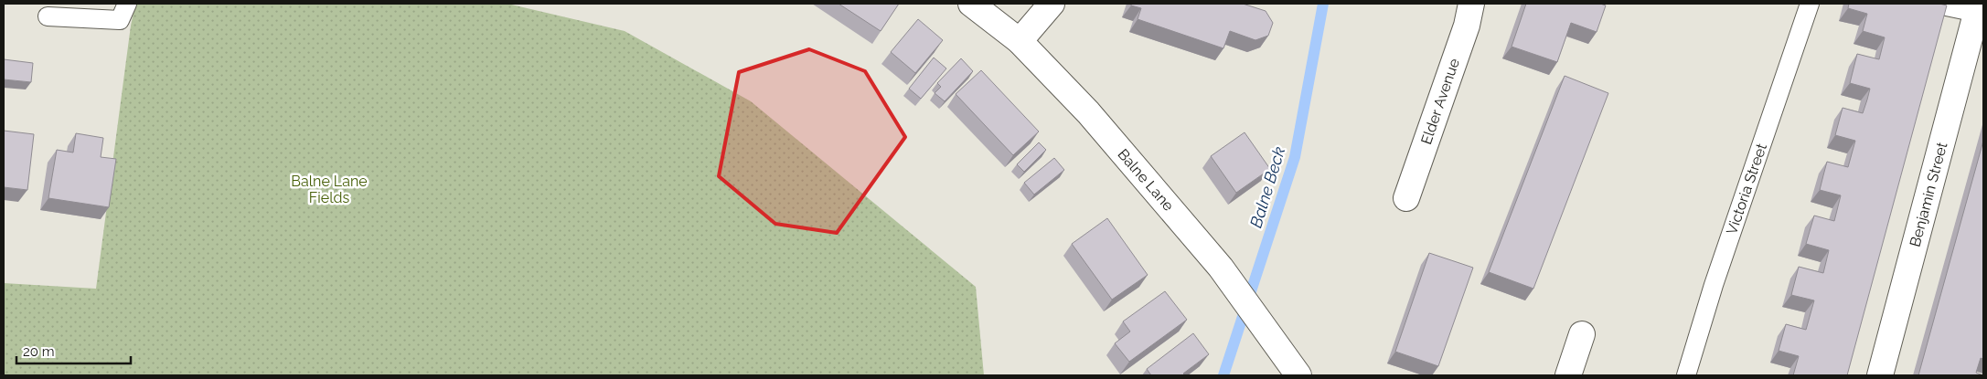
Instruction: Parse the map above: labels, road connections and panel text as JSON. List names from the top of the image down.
{
  "streets": {
    "street": ["Elder Avenue", "Balne Lane", "Benjamin Street"],
    "lane": ["Victoria Street"]
  },
  "water": ["Balne Beck"],
  "parks": ["Balne Lane Fields"],
  "scale_bar": "20 m"
}
